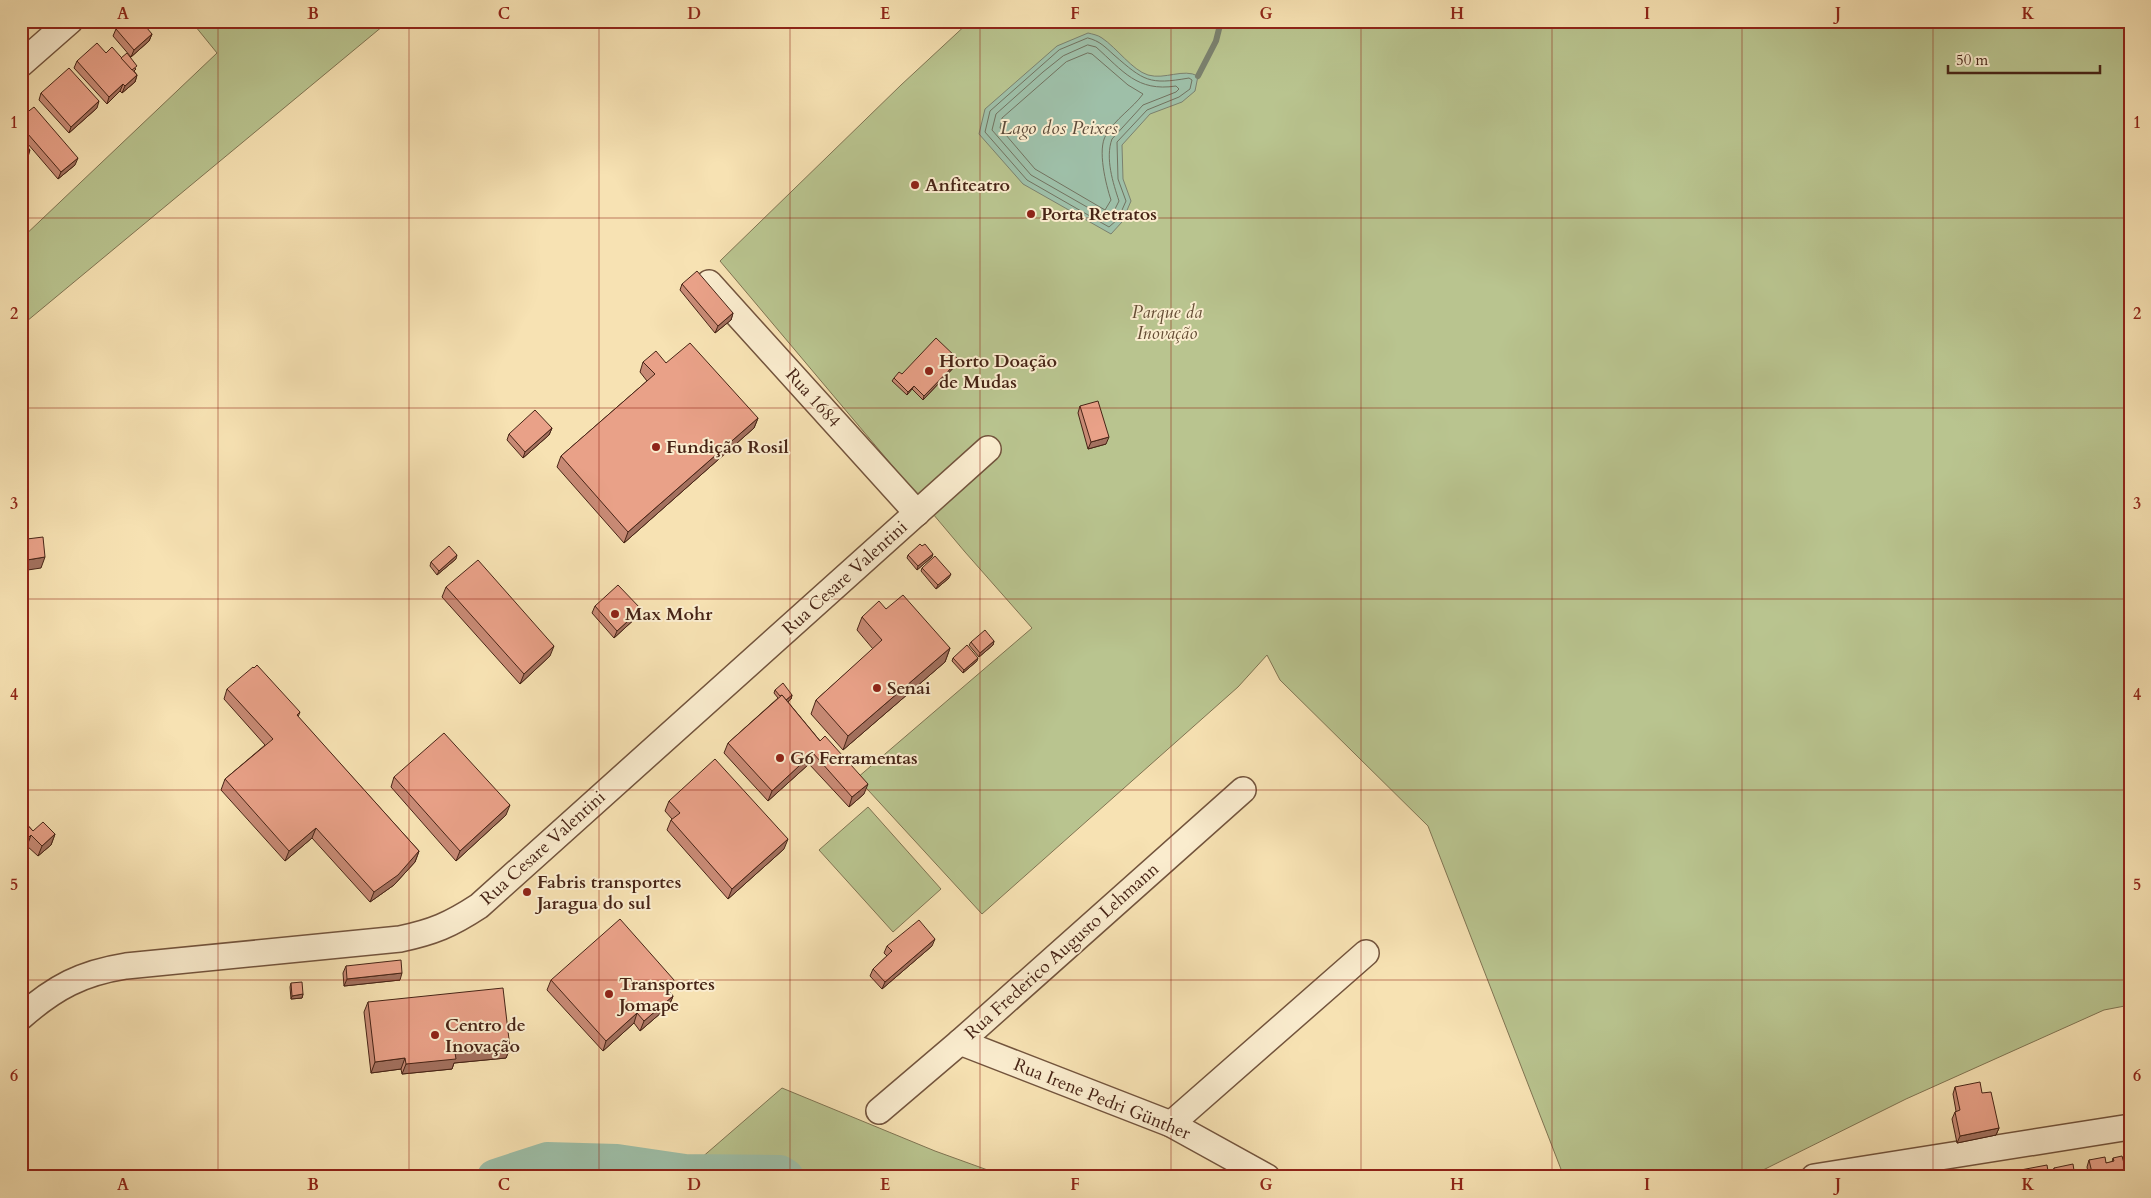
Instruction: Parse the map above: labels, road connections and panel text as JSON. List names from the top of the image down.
{
  "streets": {
    "street": [
      "Rua 1684",
      "Rua Cesare Valentini",
      "Rua Frederico Augusto Lehmann",
      "Rua Irene Pedri Günther"
    ]
  },
  "crossings": [
    ["Rua 1684", "Rua Cesare Valentini"],
    ["Rua Frederico Augusto Lehmann", "Rua Irene Pedri Günther"]
  ],
  "water": ["Lago dos Peixes"],
  "parks": ["Parque da Inovação"],
  "places": [
    "Anfiteatro",
    "Porta Retratos",
    "Horto Doação de Mudas",
    "Fundição Rosil",
    "Max Mohr",
    "Senai",
    "G6 Ferramentas",
    "Fabris transportes Jaragua do sul",
    "Transportes Jomape",
    "Centro de Inovação"
  ],
  "scale_bar": "50 m",
  "grid": {
    "columns": [
      "A",
      "B",
      "C",
      "D",
      "E",
      "F",
      "G",
      "H",
      "I",
      "J",
      "K"
    ],
    "rows": [
      "1",
      "2",
      "3",
      "4",
      "5",
      "6"
    ]
  }
}
